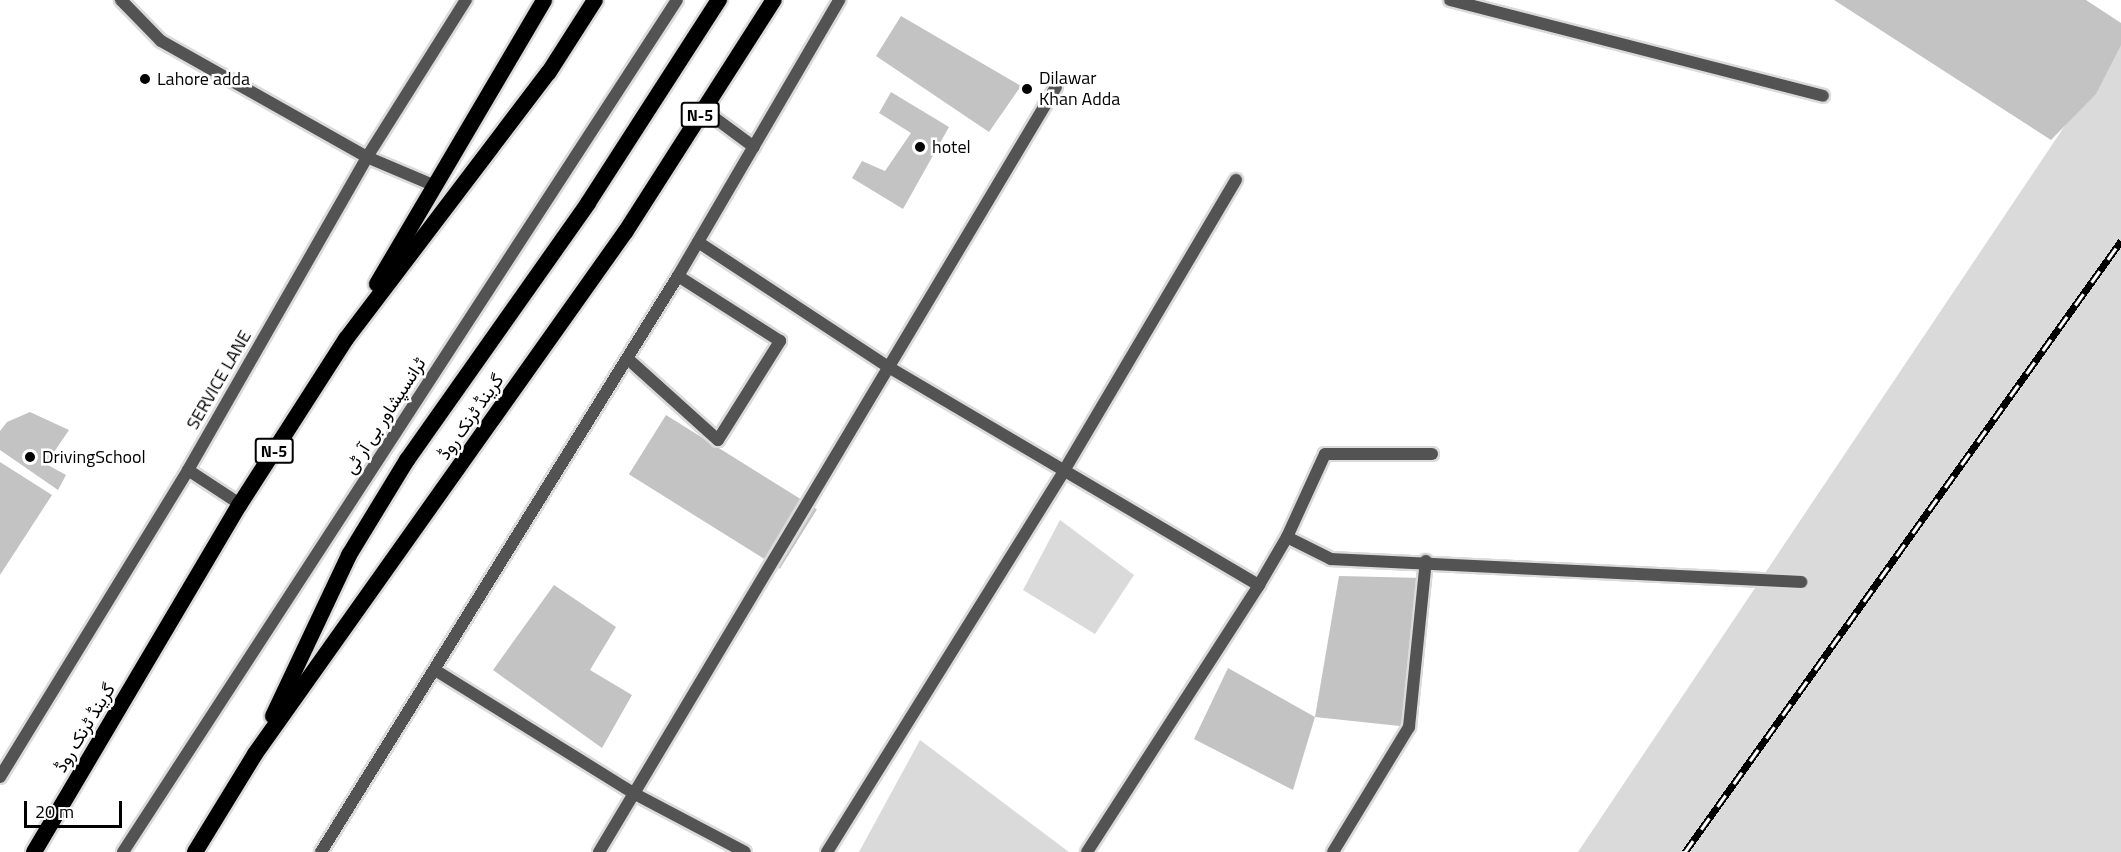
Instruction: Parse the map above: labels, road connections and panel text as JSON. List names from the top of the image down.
{
  "streets": {
    "highway": ["N-5", "گرینڈ ٹرنک روڈ"],
    "street": ["SERVICE LANE", "ٹرانسپشاور بی آر ٹی"]
  },
  "places": [
    "Lahore adda",
    "Dilawar Khan Adda",
    "hotel",
    "DrivingSchool"
  ],
  "scale_bar": "20 m"
}
